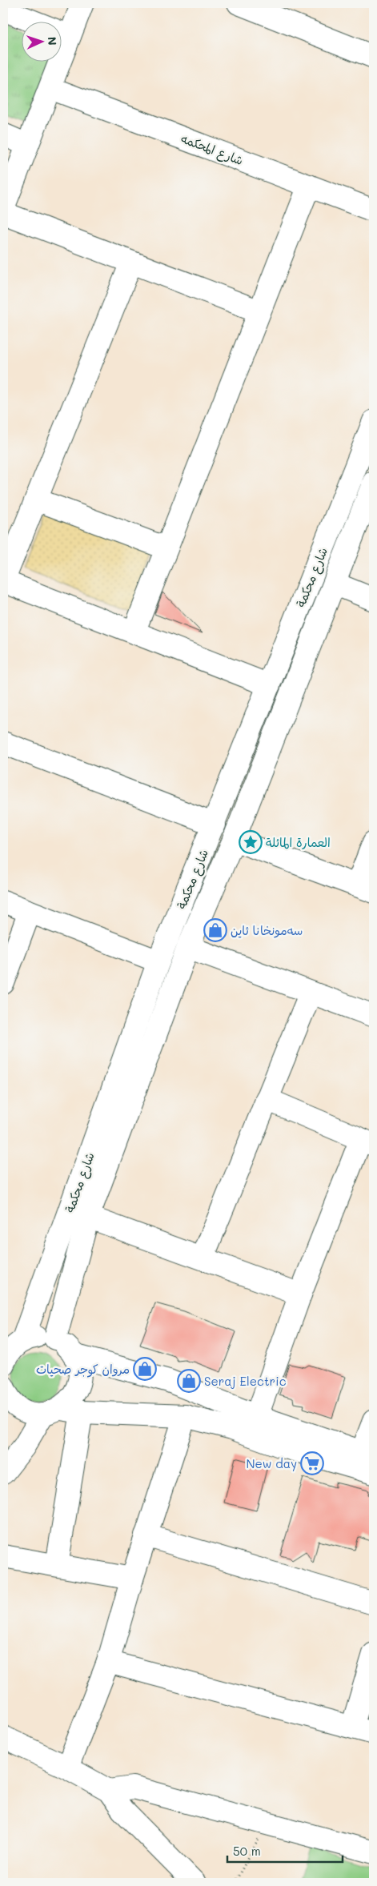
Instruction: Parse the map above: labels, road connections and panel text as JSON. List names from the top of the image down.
{
  "streets": {
    "street": ["شارع المحكمه", "شارع محكمة"]
  },
  "places": {
    "place": ["العمارة المائلة"],
    "shop": ["سەمونخانا ئاین", "مروان كوجر صحيات", "Seraj Electric"],
    "supermarket": ["New day"]
  },
  "scale_bar": "50 m",
  "north": "right"
}
